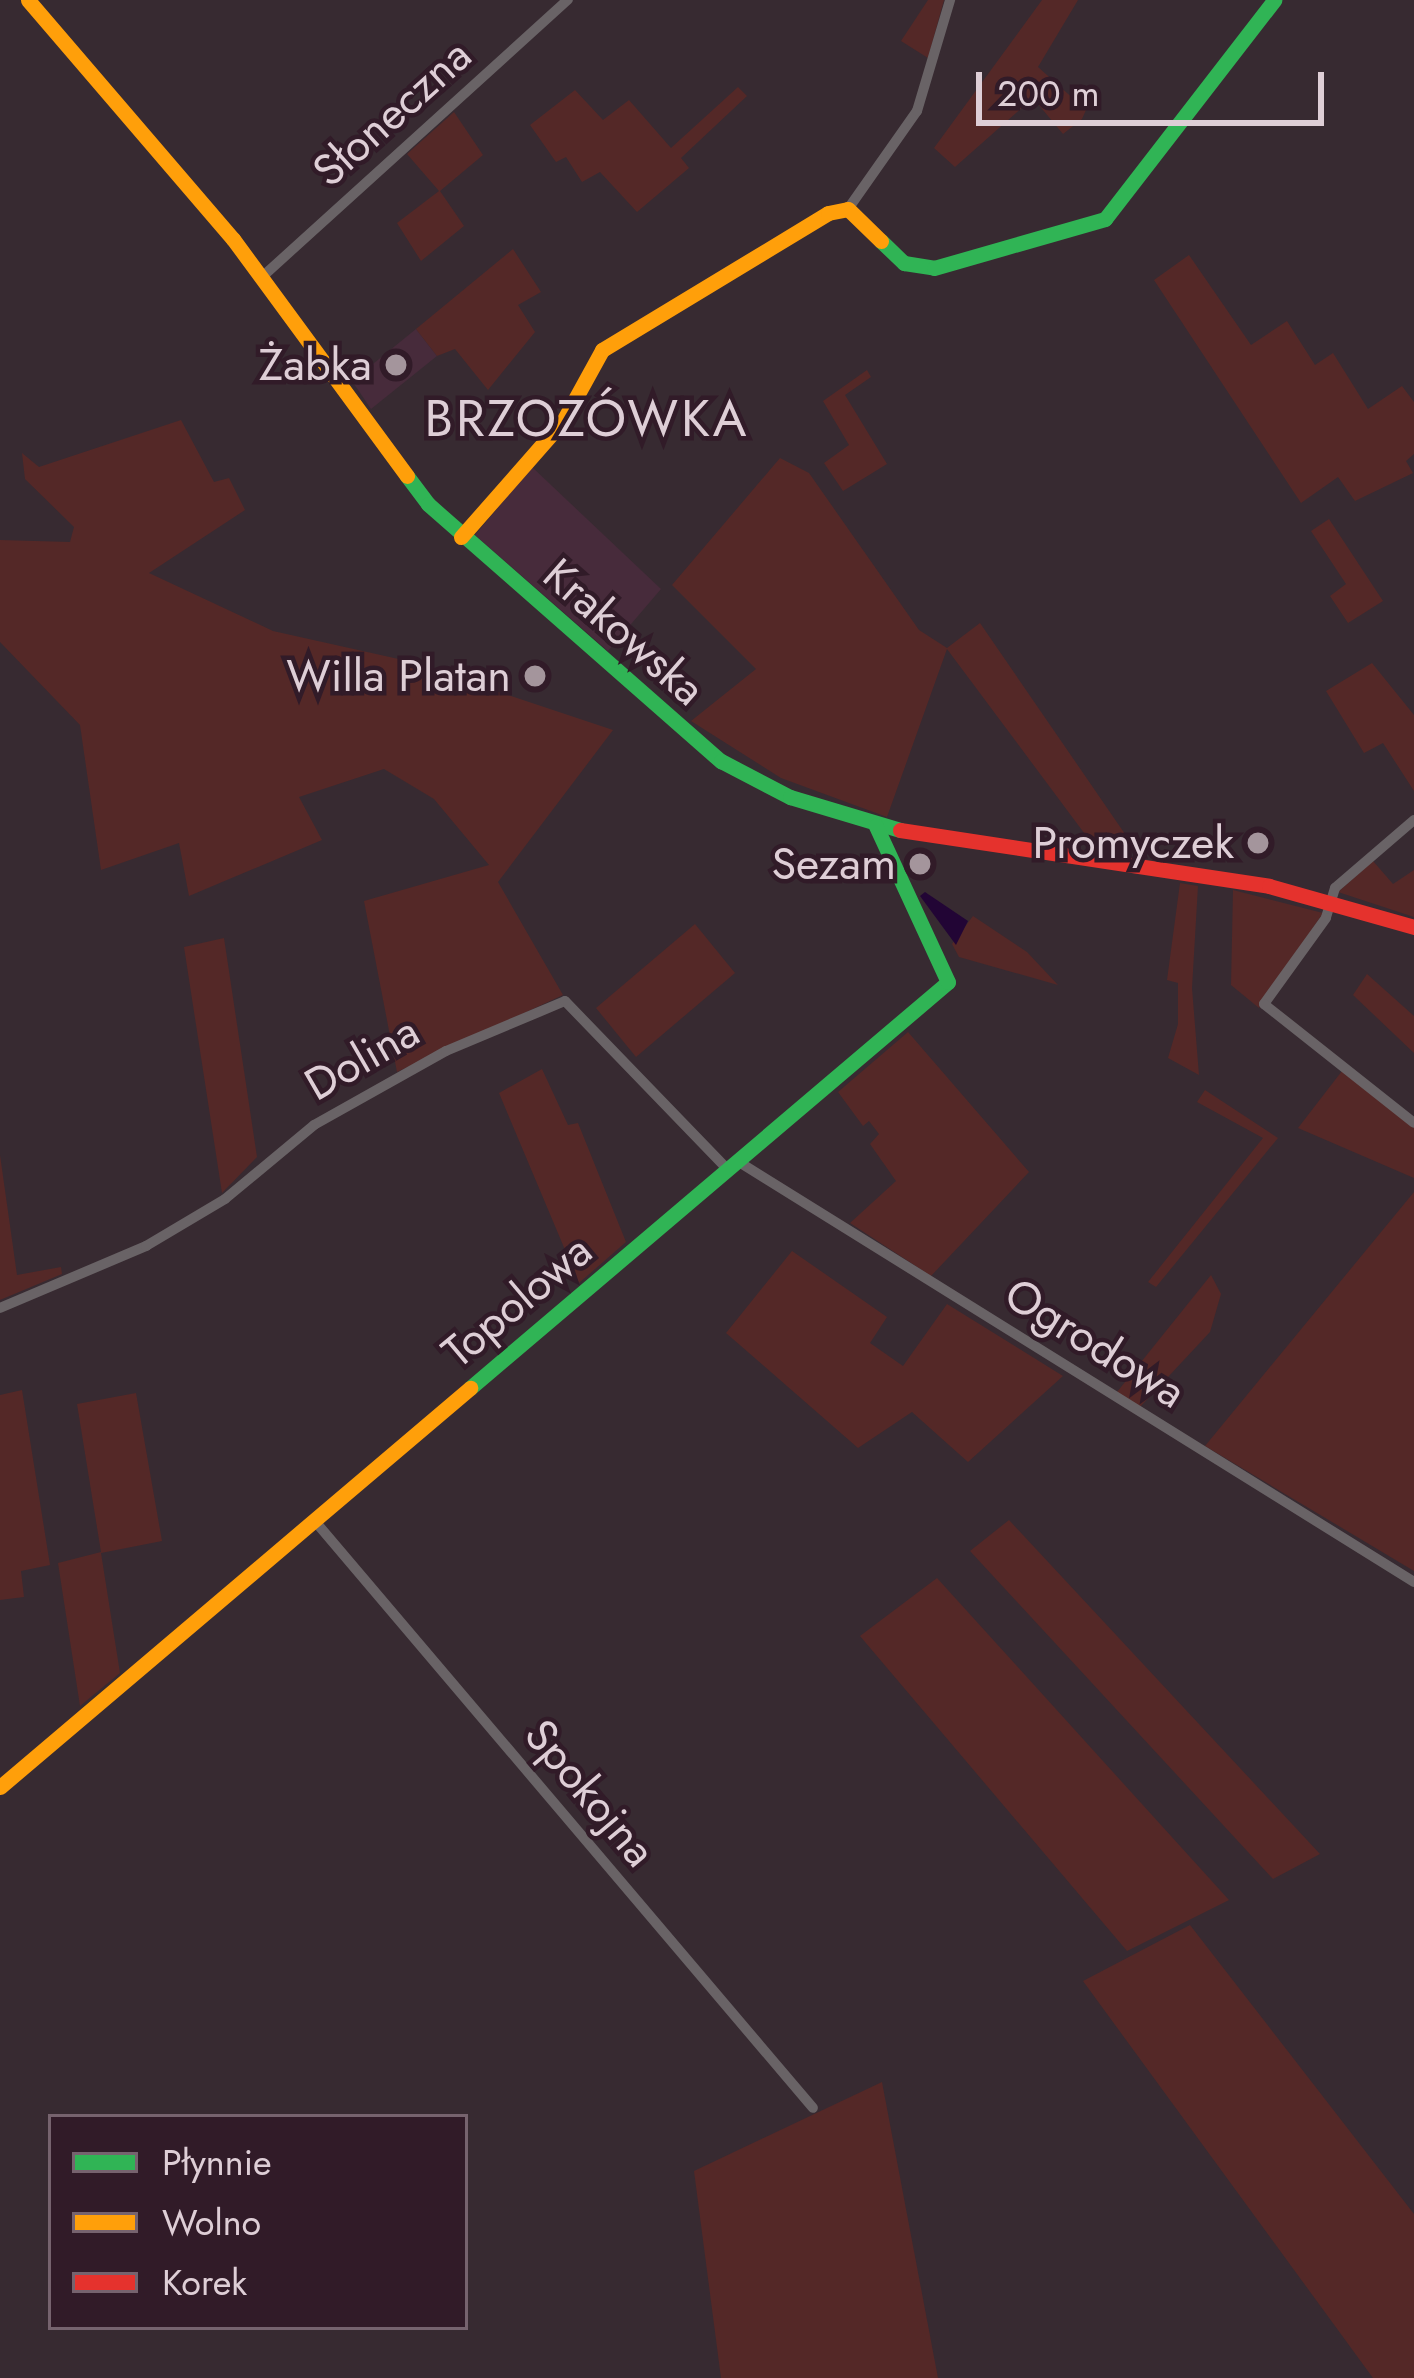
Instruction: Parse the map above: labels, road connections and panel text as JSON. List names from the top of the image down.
{
  "streets": {
    "street": [
      "Słoneczna",
      "Krakowska",
      "Dolina",
      "Topolowa",
      "Ogrodowa",
      "Spokojna"
    ]
  },
  "crossings": [
    ["Słoneczna", "Krakowska"],
    ["Krakowska", "Topolowa"],
    ["Dolina", "Topolowa"],
    ["Dolina", "Ogrodowa"],
    ["Topolowa", "Ogrodowa"],
    ["Topolowa", "Spokojna"]
  ],
  "districts": ["BRZOZÓWKA"],
  "places": [
    "Żabka",
    "Willa Platan",
    "Promyczek",
    "Sezam"
  ],
  "legend": ["Płynnie", "Wolno", "Korek"],
  "scale_bar": "200 m"
}
